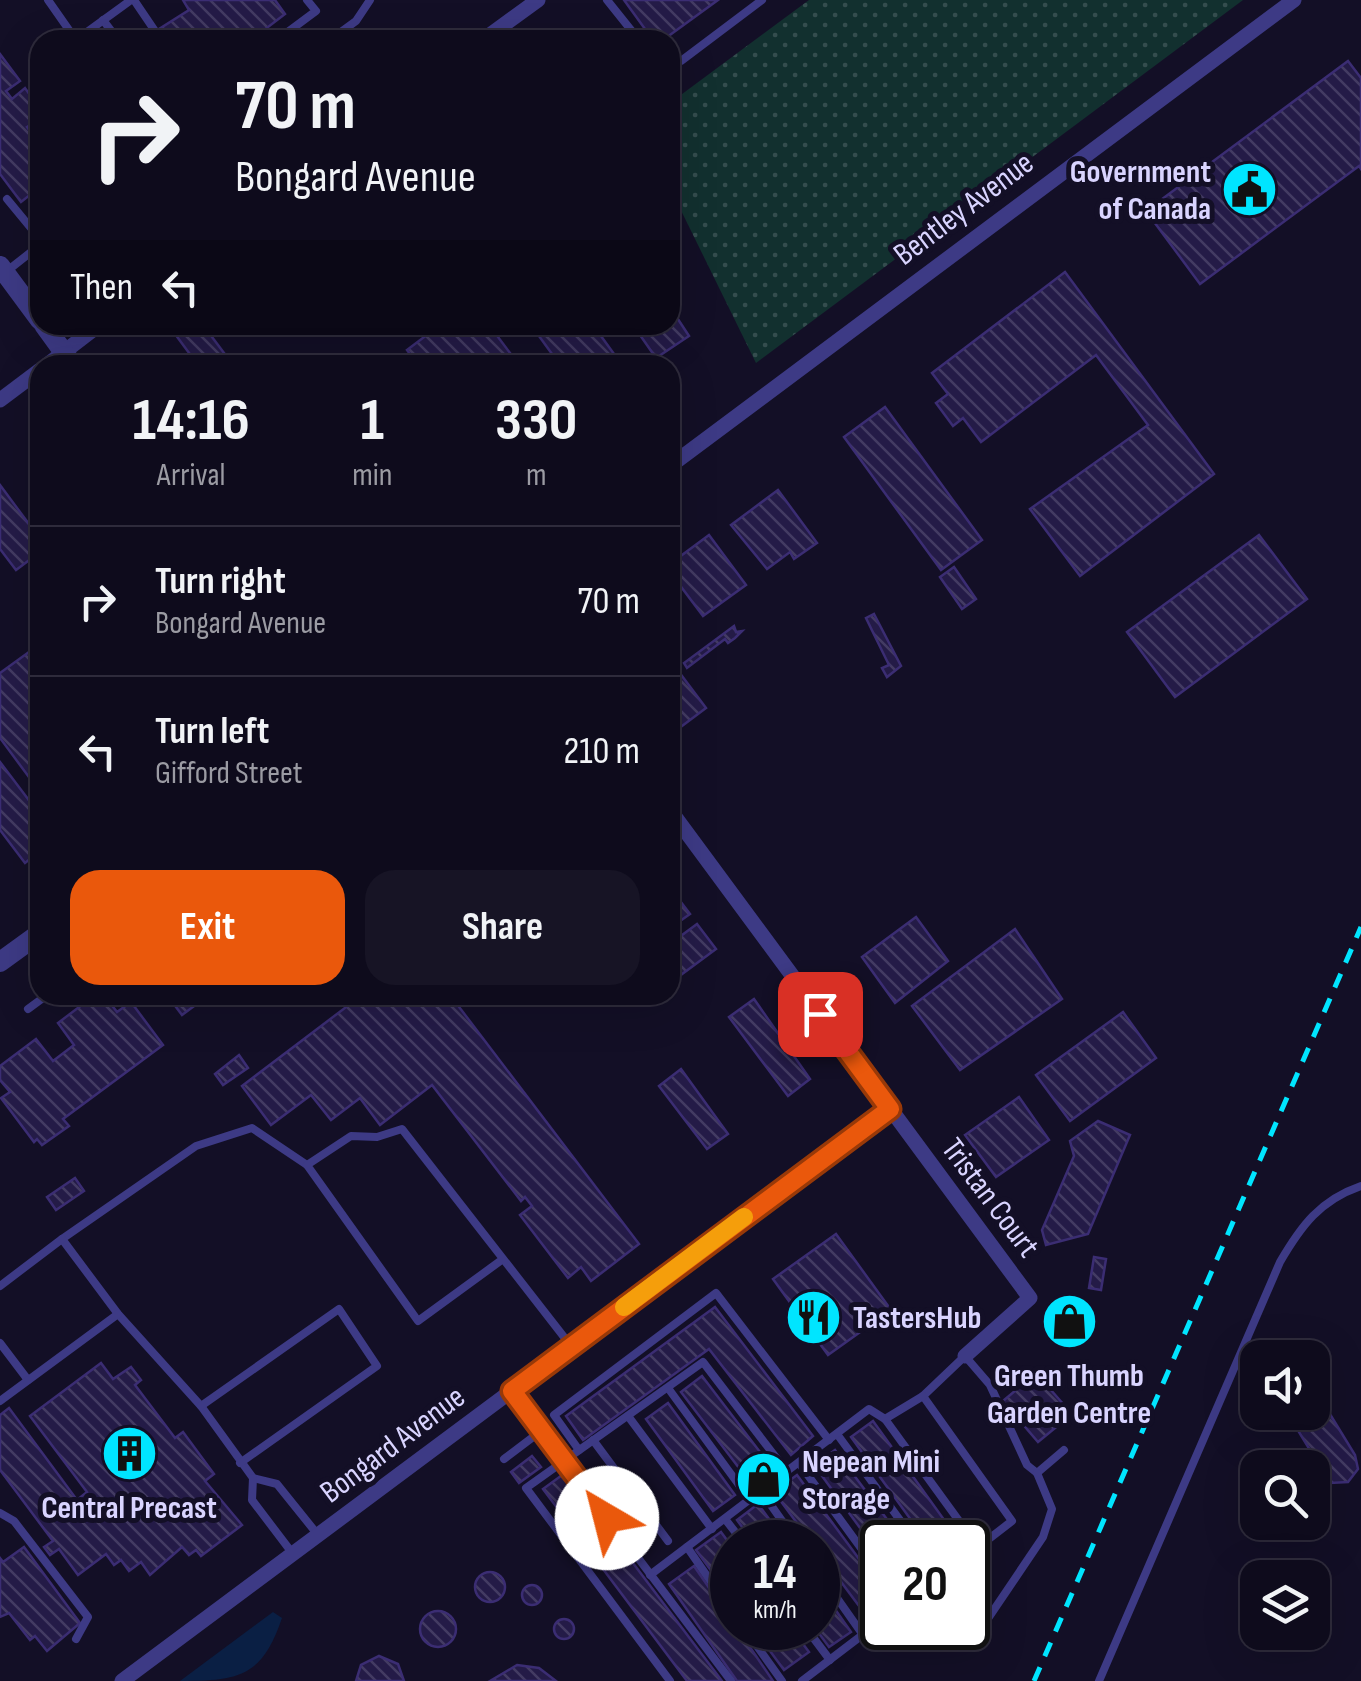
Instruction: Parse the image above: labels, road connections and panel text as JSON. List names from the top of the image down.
{
  "streets": {
    "street": ["Bentley Avenue", "Tristan Court", "Bongard Avenue"]
  },
  "crossings": [
    ["Tristan Court", "Bongard Avenue"]
  ],
  "places": {
    "public building": ["Government of Canada"],
    "restaurant": ["TastersHub"],
    "shop": ["Green Thumb Garden Centre", "Nepean Mini Storage"],
    "building": ["Central Precast"]
  },
  "page": {
    "turn": ["70 m", "Bongard Avenue"],
    "then": "Then",
    "eta": [
      "14:16",
      "Arrival",
      "1",
      "min",
      "330",
      "m"
    ],
    "list": [
      {
        "name": "Turn right",
        "note": "Bongard Avenue",
        "value": "70 m"
      },
      {
        "name": "Turn left",
        "note": "Gifford Street",
        "value": "210 m"
      }
    ],
    "buttons": ["Exit", "Share"],
    "speed": "14 km/h",
    "limit": "20"
  }
}
